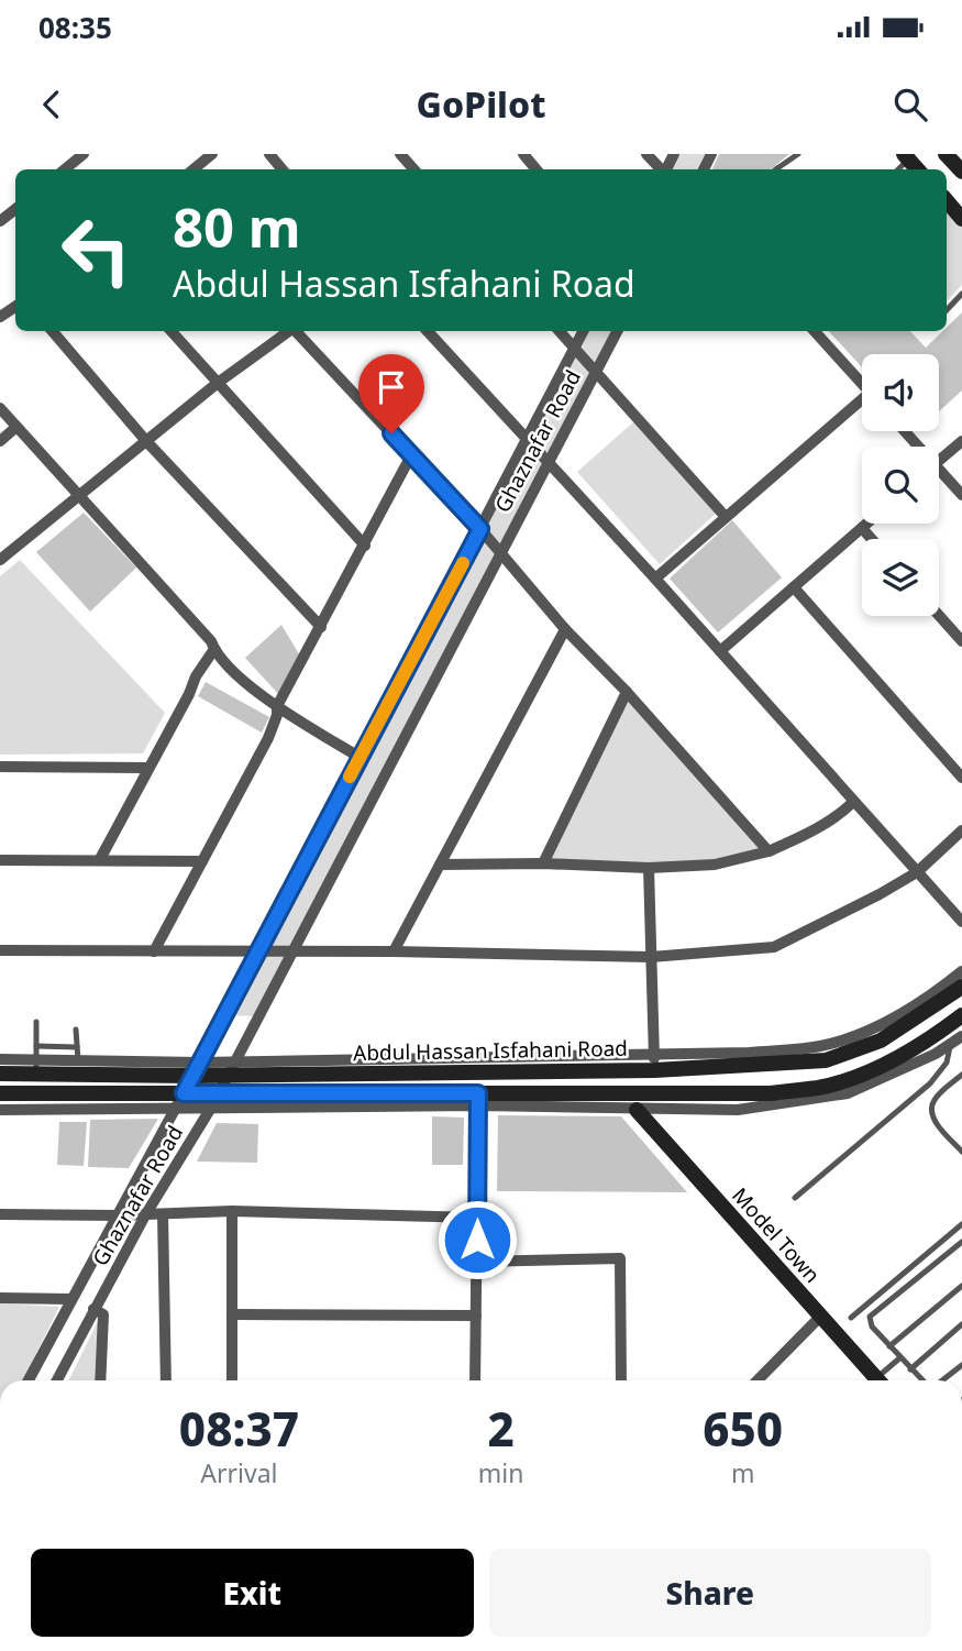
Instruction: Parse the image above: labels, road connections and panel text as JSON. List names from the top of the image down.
{
  "streets": {
    "main road": ["Abdul Hassan Isfahani Road", "Model Town"],
    "street": ["Ghaznafar Road"]
  },
  "crossings": [
    ["Ghaznafar Road", "Abdul Hassan Isfahani Road"]
  ],
  "page": {
    "status": "08:35",
    "header": "GoPilot",
    "turn": ["80 m", "Abdul Hassan Isfahani Road"],
    "eta": [
      "08:37",
      "Arrival",
      "2",
      "min",
      "650",
      "m"
    ],
    "buttons": ["Exit", "Share"]
  }
}
